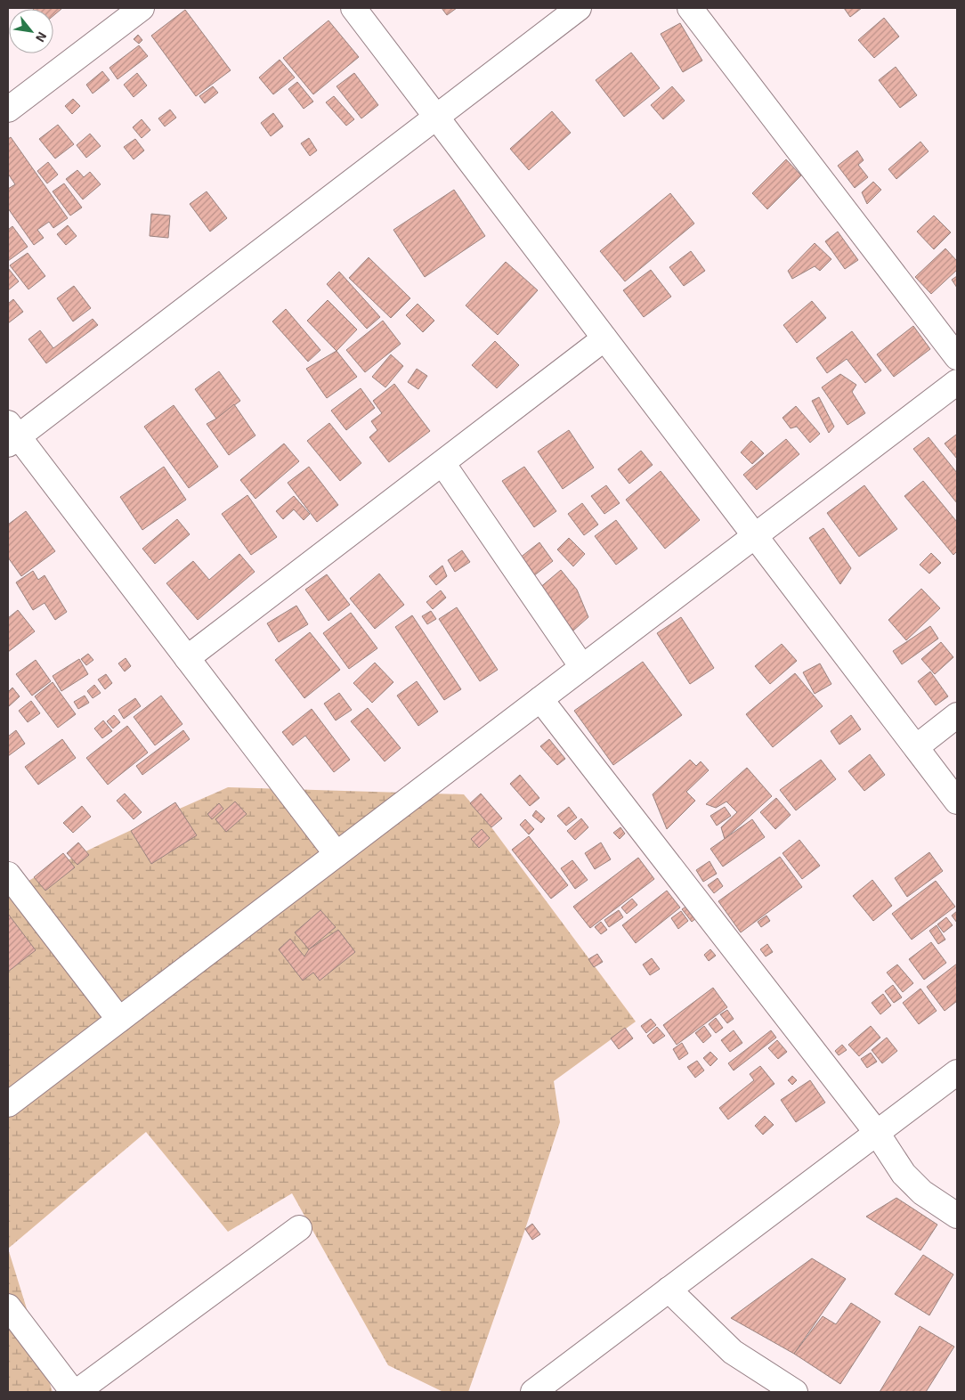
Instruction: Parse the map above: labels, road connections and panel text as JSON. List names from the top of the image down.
{
  "north": "bottom right"
}
